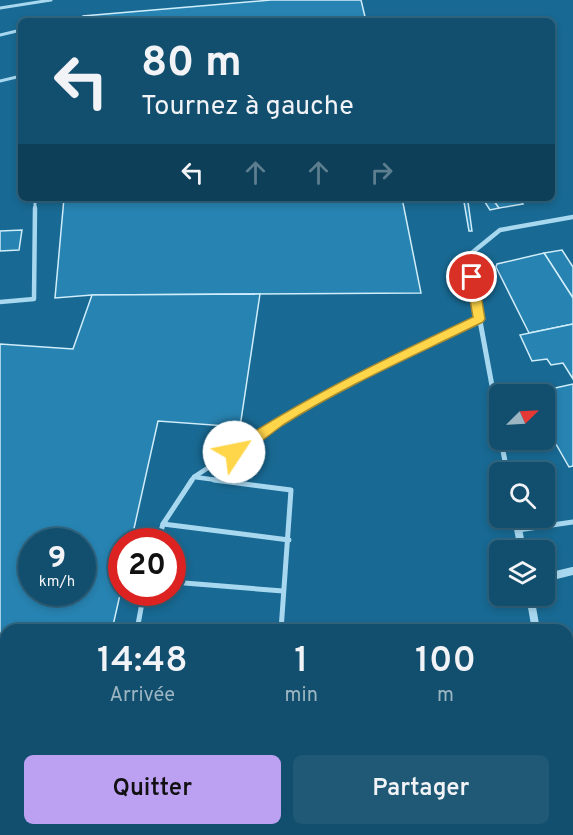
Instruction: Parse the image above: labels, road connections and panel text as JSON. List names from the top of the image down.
{
  "north": "top right",
  "page": {
    "turn": ["80 m", "Tournez à gauche"],
    "speed": "9 km/h",
    "limit": "20",
    "eta": [
      "14:48",
      "Arrivée",
      "1",
      "min",
      "100",
      "m"
    ],
    "buttons": ["Quitter", "Partager"]
  }
}
